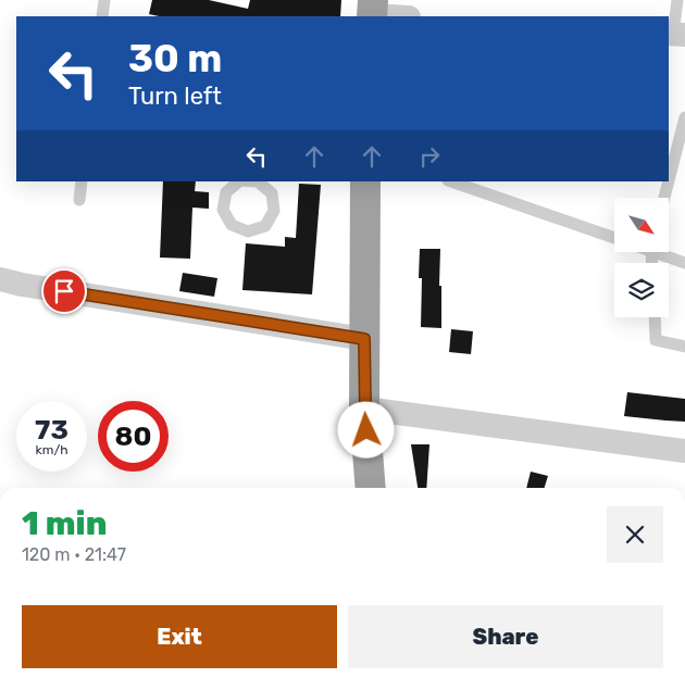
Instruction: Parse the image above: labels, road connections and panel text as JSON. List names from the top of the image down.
{
  "north": "bottom right",
  "page": {
    "turn": ["30 m", "Turn left"],
    "speed": "73 km/h",
    "limit": "80",
    "heading": ["1 min", "120 m · 21:47"],
    "buttons": ["Exit", "Share"]
  }
}
